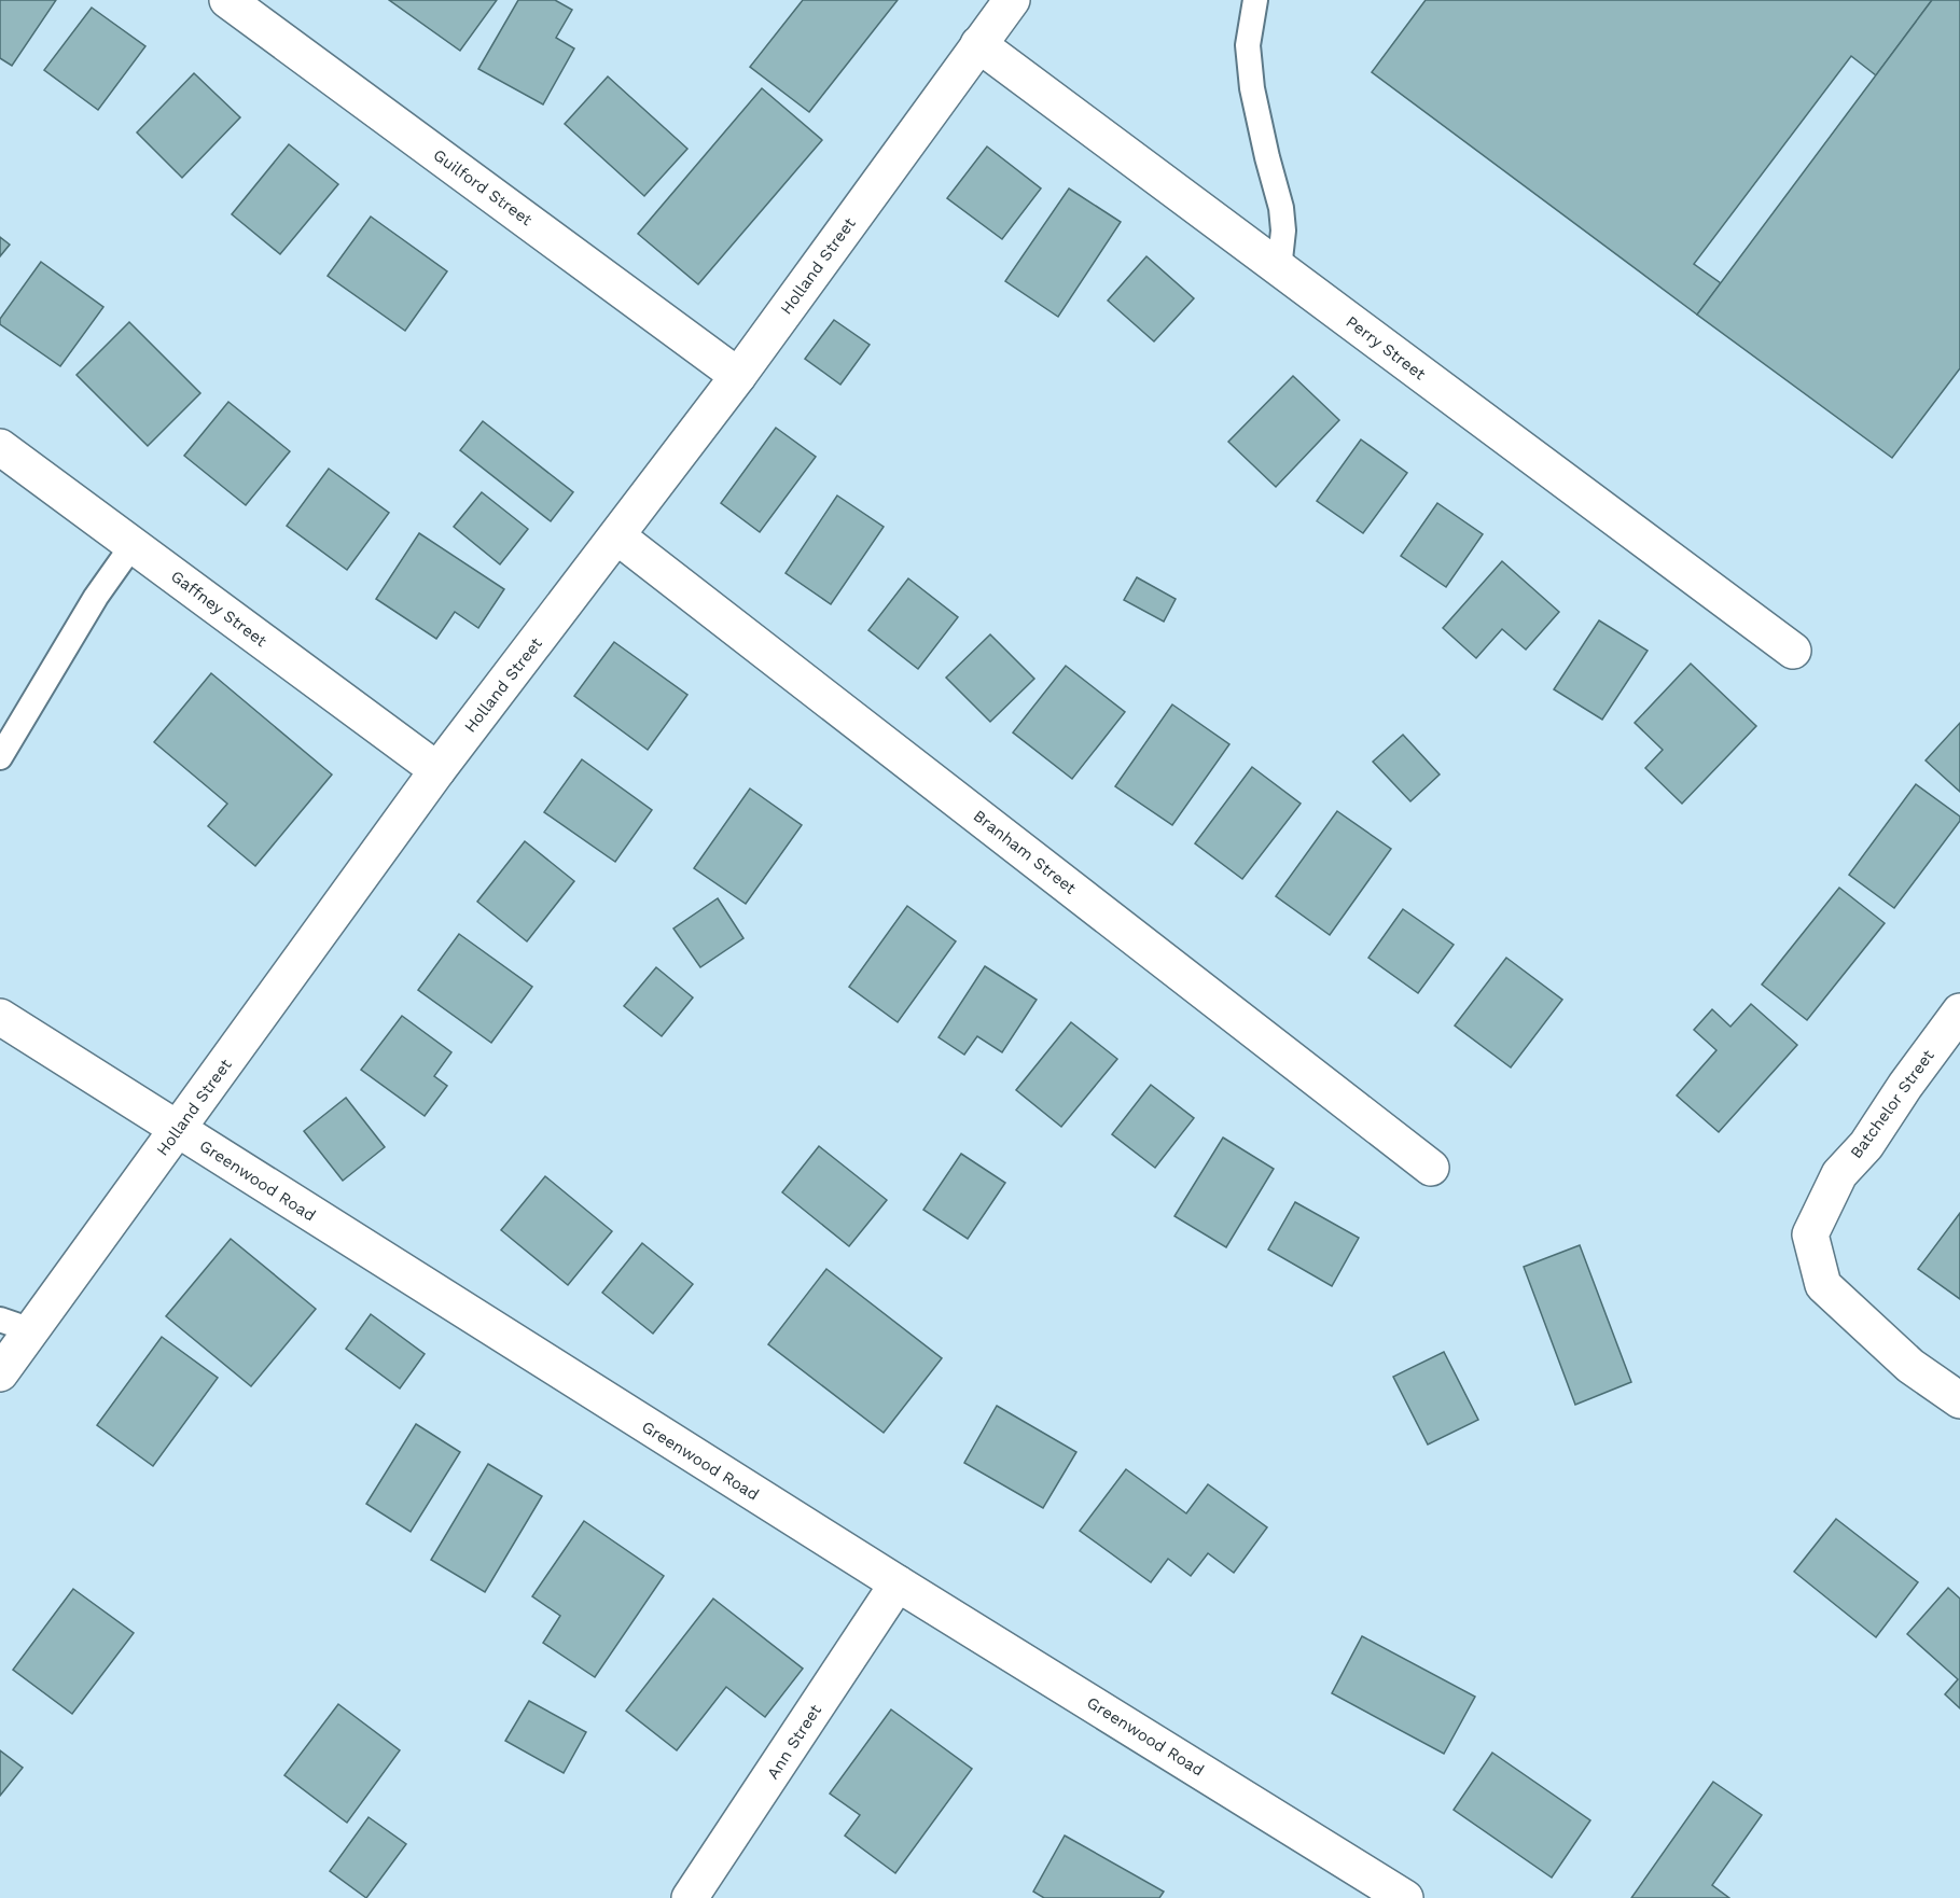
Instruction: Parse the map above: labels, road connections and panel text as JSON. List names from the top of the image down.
{
  "streets": {
    "street": [
      "Guilford Street",
      "Holland Street",
      "Perry Street",
      "Gaffney Street",
      "Branham Street",
      "Batchelor Street",
      "Greenwood Road",
      "Ann Street"
    ]
  },
  "crossings": [
    ["Guilford Street", "Holland Street"],
    ["Holland Street", "Perry Street"],
    ["Holland Street", "Gaffney Street"],
    ["Holland Street", "Branham Street"],
    ["Holland Street", "Greenwood Road"],
    ["Greenwood Road", "Ann Street"]
  ]
}
